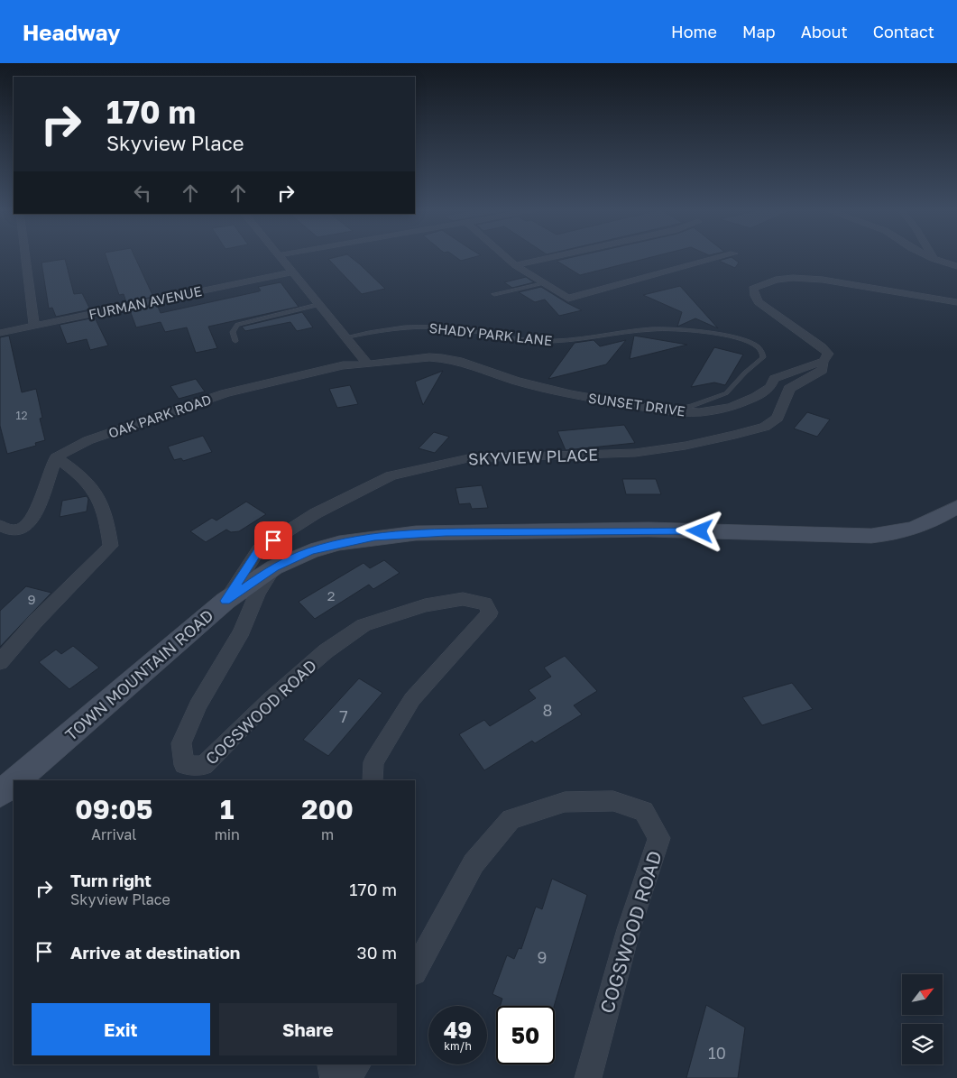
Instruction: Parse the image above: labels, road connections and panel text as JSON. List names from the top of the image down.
{
  "streets": {
    "main road": ["TOWN MOUNTAIN ROAD"],
    "street": [
      "FURMAN AVENUE",
      "SUNSET DRIVE",
      "OAK PARK ROAD",
      "SKYVIEW PLACE",
      "COGSWOOD ROAD"
    ],
    "lane": ["SHADY PARK LANE"]
  },
  "crossings": [
    ["SHADY PARK LANE", "SUNSET DRIVE"],
    ["SUNSET DRIVE", "OAK PARK ROAD"],
    ["SUNSET DRIVE", "SKYVIEW PLACE"],
    ["SKYVIEW PLACE", "TOWN MOUNTAIN ROAD"],
    ["TOWN MOUNTAIN ROAD", "COGSWOOD ROAD"]
  ],
  "house_numbers": [
    "12",
    "2",
    "9",
    "8",
    "7",
    "9",
    "10"
  ],
  "north": "top right",
  "page": {
    "header": "Headway",
    "nav": [
      "Home",
      "Map",
      "About",
      "Contact"
    ],
    "turn": ["170 m", "Skyview Place"],
    "eta": [
      "09:05",
      "Arrival",
      "1",
      "min",
      "200",
      "m"
    ],
    "list": [
      {
        "name": "Turn right",
        "note": "Skyview Place",
        "value": "170 m"
      },
      {
        "name": "Arrive at destination",
        "value": "30 m"
      }
    ],
    "buttons": ["Exit", "Share"],
    "speed": "49 km/h",
    "limit": "50"
  }
}
